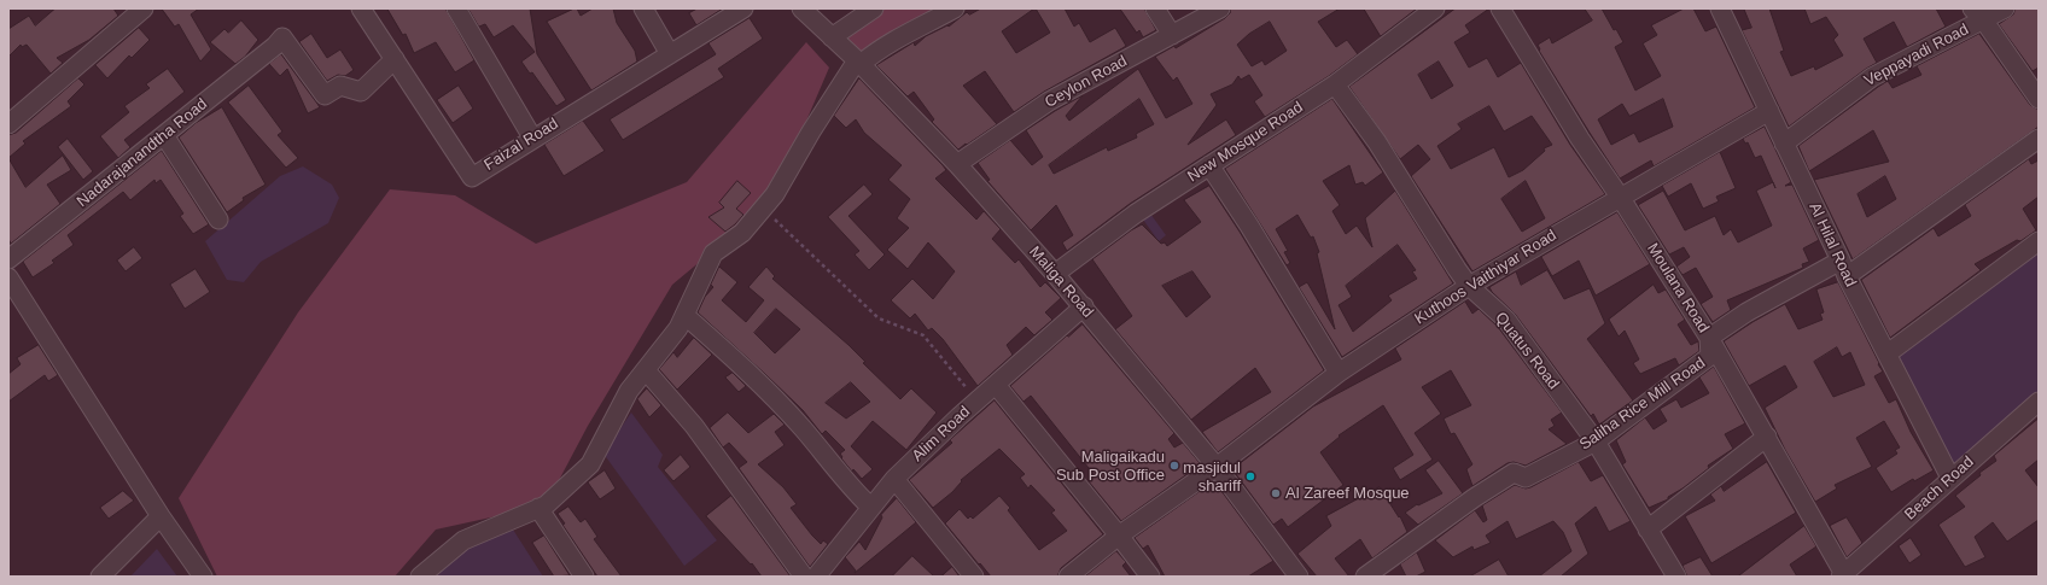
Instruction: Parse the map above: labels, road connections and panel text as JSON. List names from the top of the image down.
{
  "streets": {
    "street": [
      "Veppayadi Road",
      "Ceylon Road",
      "New Mosque Road",
      "Faizal Road",
      "Nadarajanandtha Road",
      "Al Hilal Road",
      "Kuthoos Vaithiyar Road",
      "Maliga Road",
      "Moulana Road",
      "Quatus Road",
      "Saliha Rice Mill Road",
      "Alim Road",
      "Beach Road"
    ]
  },
  "crossings": [
    ["Veppayadi Road", "Al Hilal Road"],
    ["Ceylon Road", "Maliga Road"],
    ["New Mosque Road", "Maliga Road"],
    ["New Mosque Road", "Quatus Road"],
    ["Faizal Road", "Nadarajanandtha Road"],
    ["Al Hilal Road", "Kuthoos Vaithiyar Road"],
    ["Al Hilal Road", "Beach Road"],
    ["Kuthoos Vaithiyar Road", "Maliga Road"],
    ["Kuthoos Vaithiyar Road", "Moulana Road"],
    ["Kuthoos Vaithiyar Road", "Quatus Road"],
    ["Maliga Road", "Alim Road"],
    ["Moulana Road", "Saliha Rice Mill Road"],
    ["Moulana Road", "Beach Road"],
    ["Quatus Road", "Saliha Rice Mill Road"]
  ],
  "places": ["Maligaikadu Sub Post Office", "masjidul shariff", "Al Zareef Mosque"]
}
